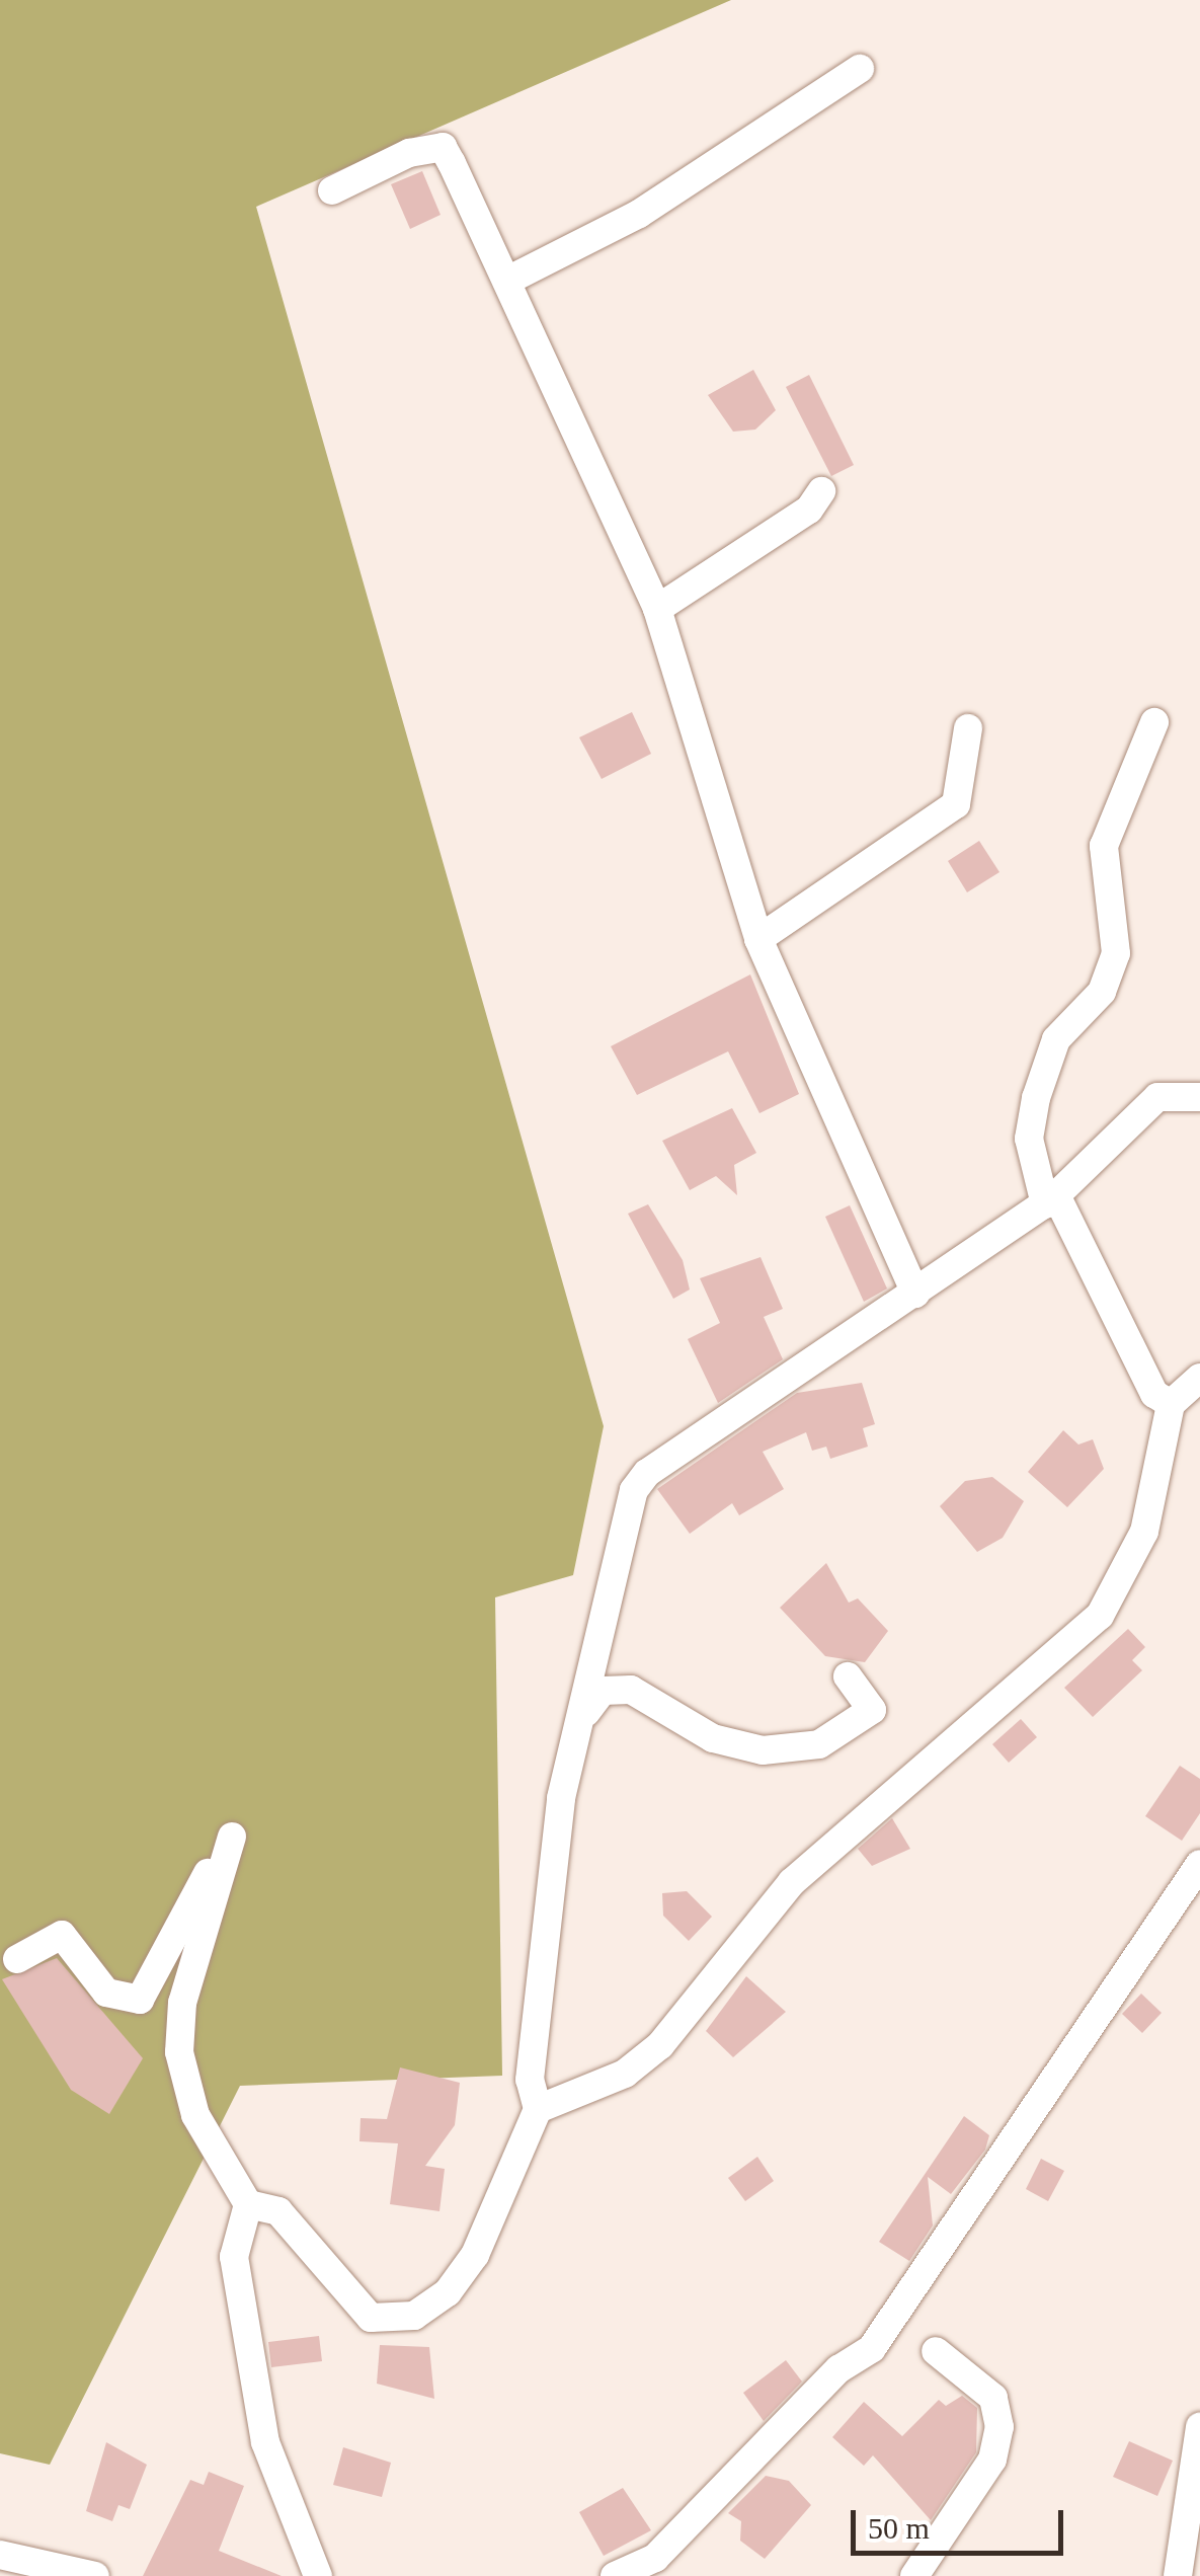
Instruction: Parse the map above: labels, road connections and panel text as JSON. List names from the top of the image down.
{
  "scale_bar": "50 m"
}
